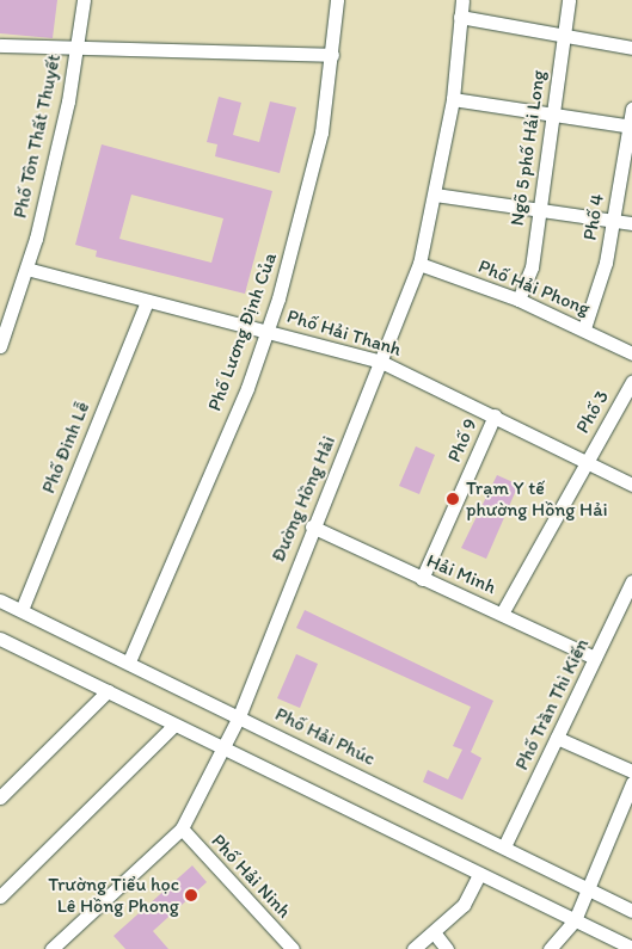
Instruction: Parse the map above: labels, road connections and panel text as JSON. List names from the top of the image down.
{
  "streets": {
    "street": [
      "Phố Tôn Thất Thuyết",
      "Ngõ 5 phố Hải Long",
      "Phố 4",
      "Phố Hải Phong",
      "Phố Lương Định Của",
      "Phố Hải Thanh",
      "Phố 3",
      "Phố 9",
      "Phố Đinh Lễ",
      "Đường Hồng Hải",
      "Hải Minh",
      "Phố Trần Thì Kiến",
      "Phố Hải Phúc",
      "Phố Hải Ninh"
    ]
  },
  "crossings": [
    ["Phố Tôn Thất Thuyết", "Phố Hải Thanh"],
    ["Ngõ 5 phố Hải Long", "Phố Hải Phong"],
    ["Phố 4", "Phố Hải Phong"],
    ["Phố Hải Phong", "Đường Hồng Hải"],
    ["Phố Lương Định Của", "Phố Hải Thanh"],
    ["Phố Lương Định Của", "Phố Hải Phúc"],
    ["Phố Hải Thanh", "Phố 3"],
    ["Phố Hải Thanh", "Phố 9"],
    ["Phố Hải Thanh", "Phố Đinh Lễ"],
    ["Phố Hải Thanh", "Đường Hồng Hải"],
    ["Phố 3", "Hải Minh"],
    ["Phố 9", "Hải Minh"],
    ["Phố Đinh Lễ", "Phố Hải Phúc"],
    ["Đường Hồng Hải", "Hải Minh"],
    ["Đường Hồng Hải", "Phố Hải Phúc"],
    ["Đường Hồng Hải", "Phố Hải Ninh"],
    ["Hải Minh", "Phố Trần Thì Kiến"],
    ["Phố Trần Thì Kiến", "Phố Hải Phúc"]
  ],
  "places": ["Trạm Y tế phường Hồng Hải", "Trường Tiểu học Lê Hồng Phong"]
}
